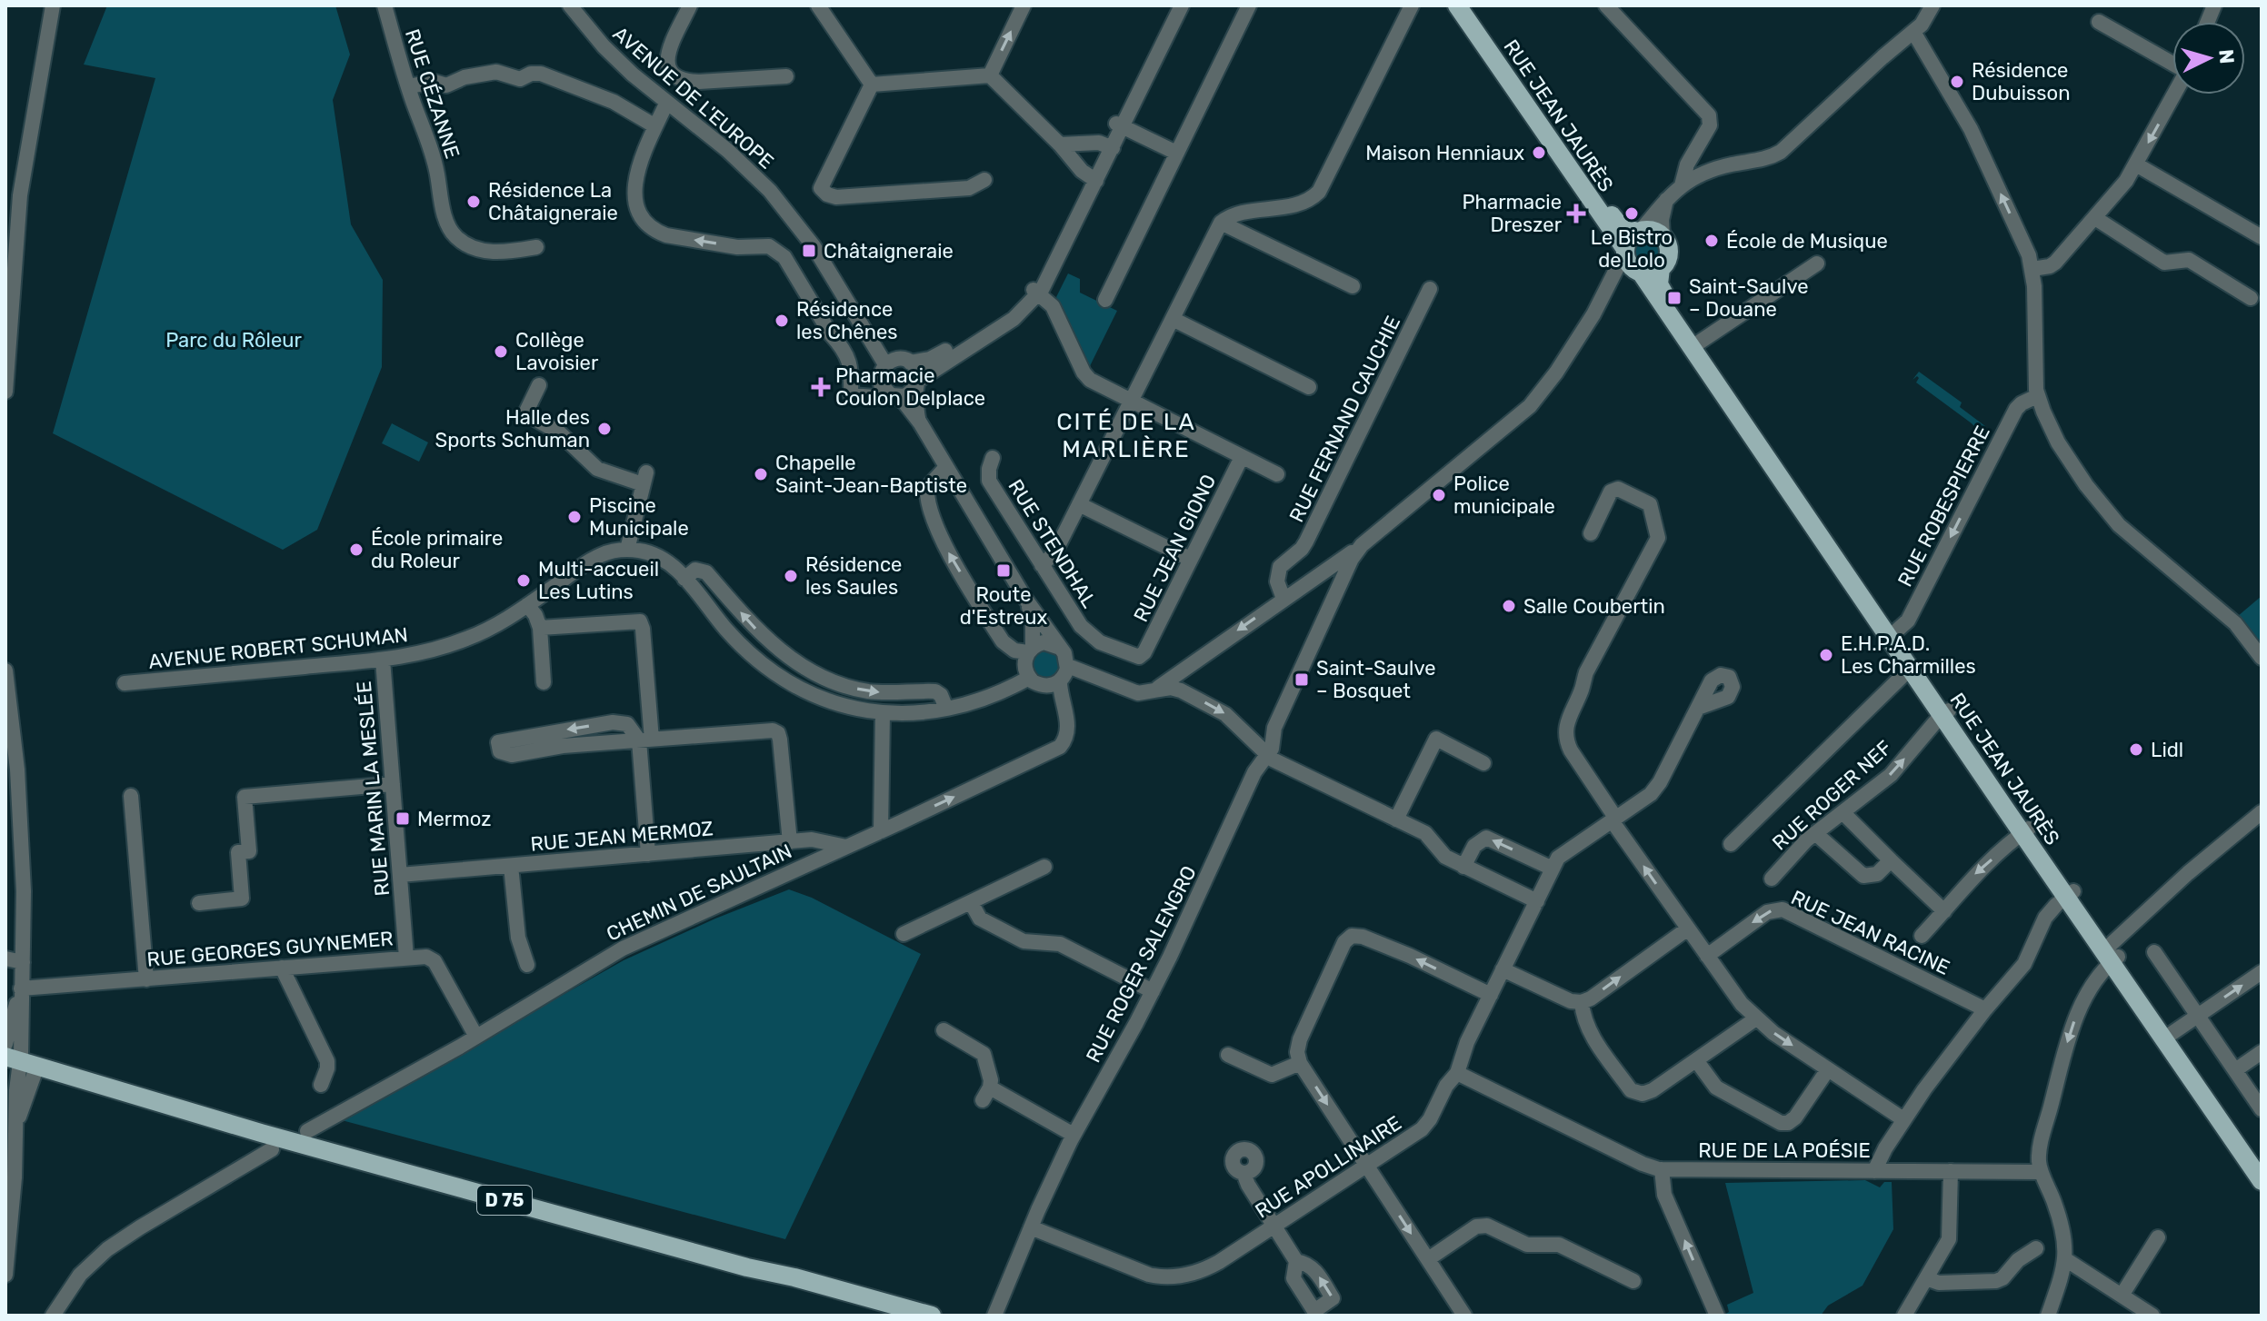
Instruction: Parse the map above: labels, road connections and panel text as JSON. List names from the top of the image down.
{
  "streets": {
    "main road": ["RUE JEAN JAURÈS", "D 75"],
    "street": [
      "RUE CÉZANNE",
      "AVENUE DE L'EUROPE",
      "RUE FERNAND CAUCHIE",
      "RUE ROBESPIERRE",
      "RUE STENDHAL",
      "RUE JEAN GIONO",
      "AVENUE ROBERT SCHUMAN",
      "RUE MARIN LA MESLÉE",
      "RUE ROGER NEF",
      "RUE JEAN MERMOZ",
      "CHEMIN DE SAULTAIN",
      "RUE JEAN RACINE",
      "RUE GEORGES GUYNEMER",
      "RUE ROGER SALENGRO",
      "RUE DE LA POÉSIE",
      "RUE APOLLINAIRE"
    ]
  },
  "crossings": [
    ["RUE JEAN JAURÈS", "RUE ROBESPIERRE"],
    ["RUE JEAN JAURÈS", "RUE ROGER NEF"],
    ["RUE STENDHAL", "RUE JEAN GIONO"],
    ["AVENUE ROBERT SCHUMAN", "RUE MARIN LA MESLÉE"],
    ["RUE MARIN LA MESLÉE", "RUE JEAN MERMOZ"],
    ["RUE MARIN LA MESLÉE", "RUE GEORGES GUYNEMER"],
    ["RUE JEAN MERMOZ", "CHEMIN DE SAULTAIN"],
    ["CHEMIN DE SAULTAIN", "RUE GEORGES GUYNEMER"],
    ["RUE ROGER SALENGRO", "RUE APOLLINAIRE"],
    ["RUE DE LA POÉSIE", "RUE APOLLINAIRE"]
  ],
  "one_way": ["RUE ROBESPIERRE"],
  "districts": ["CITÉ DE LA MARLIÈRE"],
  "parks": ["Parc du Rôleur"],
  "places": {
    "other": [
      "Résidence Dubuisson",
      "Maison Henniaux",
      "Résidence La Châtaigneraie",
      "Le Bistro de Lolo",
      "École de Musique",
      "Résidence les Chênes",
      "Collège Lavoisier",
      "Halle des Sports Schuman",
      "Chapelle Saint-Jean-Baptiste",
      "Police municipale",
      "Piscine Municipale",
      "École primaire du Roleur",
      "Résidence les Saules",
      "Multi-accueil Les Lutins",
      "Salle Coubertin",
      "E.H.P.A.D. Les Charmilles",
      "Lidl"
    ],
    "health": ["Pharmacie Dreszer", "Pharmacie Coulon Delplace"],
    "transit": [
      "Châtaigneraie",
      "Saint-Saulve – Douane",
      "Route d'Estreux",
      "Saint-Saulve – Bosquet",
      "Mermoz"
    ]
  },
  "north": "right"
}
